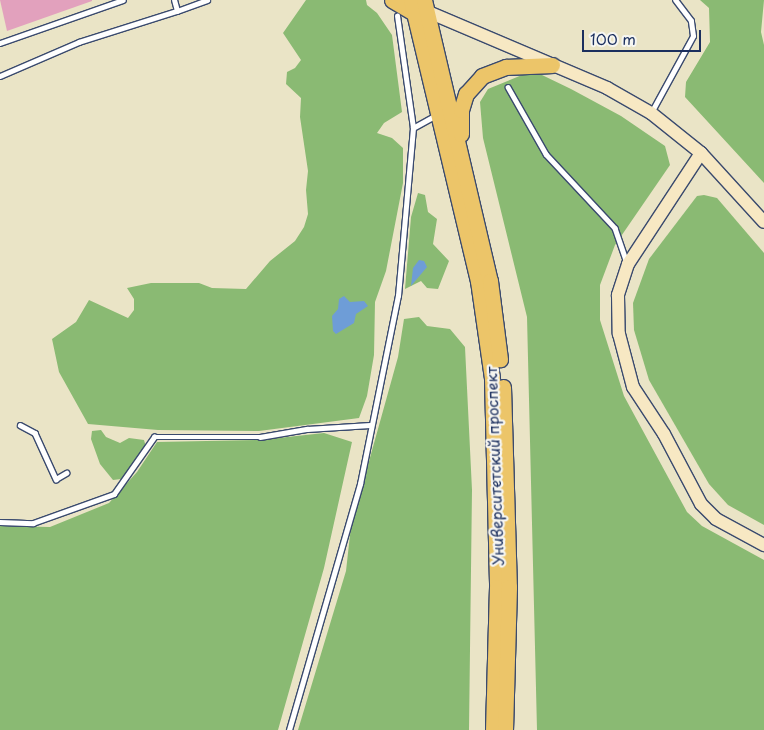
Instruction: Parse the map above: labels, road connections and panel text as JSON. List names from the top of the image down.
{
  "streets": {
    "main road": ["Университетский проспект"]
  },
  "scale_bar": "100 m"
}
